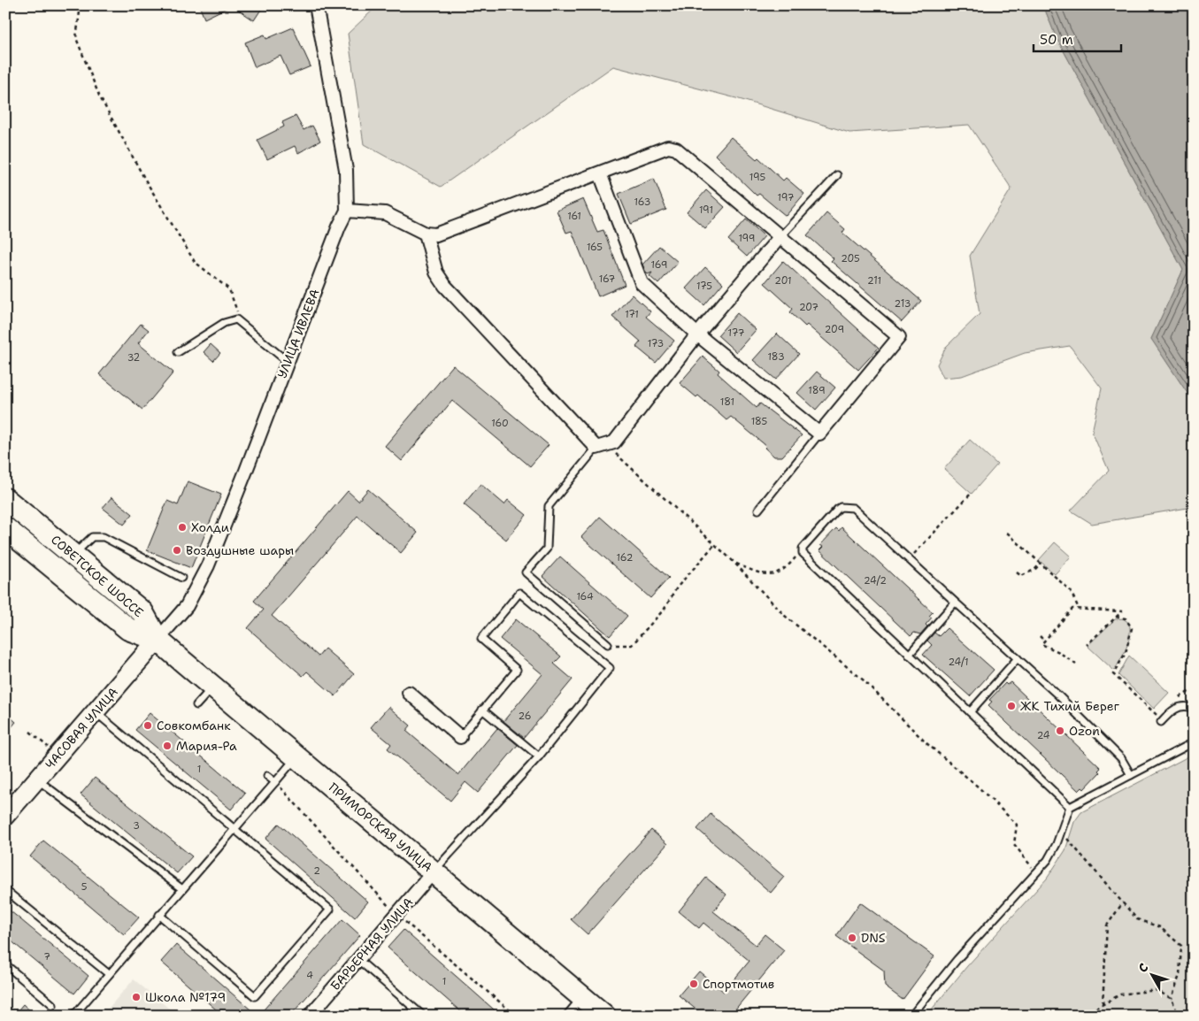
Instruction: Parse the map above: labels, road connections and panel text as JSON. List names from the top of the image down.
{
  "streets": {
    "highway": ["СОВЕТСКОЕ ШОССЕ", "ПРИМОРСКАЯ УЛИЦА"],
    "main road": ["ЧАСОВАЯ УЛИЦА"],
    "street": ["УЛИЦА ИВЛЕВА", "БАРЬЕРНАЯ УЛИЦА"]
  },
  "crossings": [
    ["УЛИЦА ИВЛЕВА", "СОВЕТСКОЕ ШОССЕ"],
    ["УЛИЦА ИВЛЕВА", "ЧАСОВАЯ УЛИЦА"],
    ["УЛИЦА ИВЛЕВА", "ПРИМОРСКАЯ УЛИЦА"],
    ["СОВЕТСКОЕ ШОССЕ", "ЧАСОВАЯ УЛИЦА"],
    ["СОВЕТСКОЕ ШОССЕ", "ПРИМОРСКАЯ УЛИЦА"],
    ["ЧАСОВАЯ УЛИЦА", "ПРИМОРСКАЯ УЛИЦА"],
    ["ПРИМОРСКАЯ УЛИЦА", "БАРЬЕРНАЯ УЛИЦА"]
  ],
  "places": [
    "Холди",
    "Воздушные шары",
    "ЖК Тихий Берег",
    "Совкомбанк",
    "Ozon",
    "Мария-Ра",
    "DNS",
    "Спортмотив",
    "Школа №179"
  ],
  "house_numbers": [
    "195",
    "197",
    "163",
    "191",
    "161",
    "199",
    "165",
    "205",
    "169",
    "167",
    "201",
    "211",
    "175",
    "213",
    "207",
    "171",
    "209",
    "177",
    "173",
    "183",
    "32",
    "189",
    "181",
    "185",
    "160",
    "162",
    "24/2",
    "164",
    "24/1",
    "26",
    "24",
    "1",
    "3",
    "2",
    "5",
    "7",
    "4",
    "1"
  ],
  "scale_bar": "50 m",
  "north": "top left"
}
